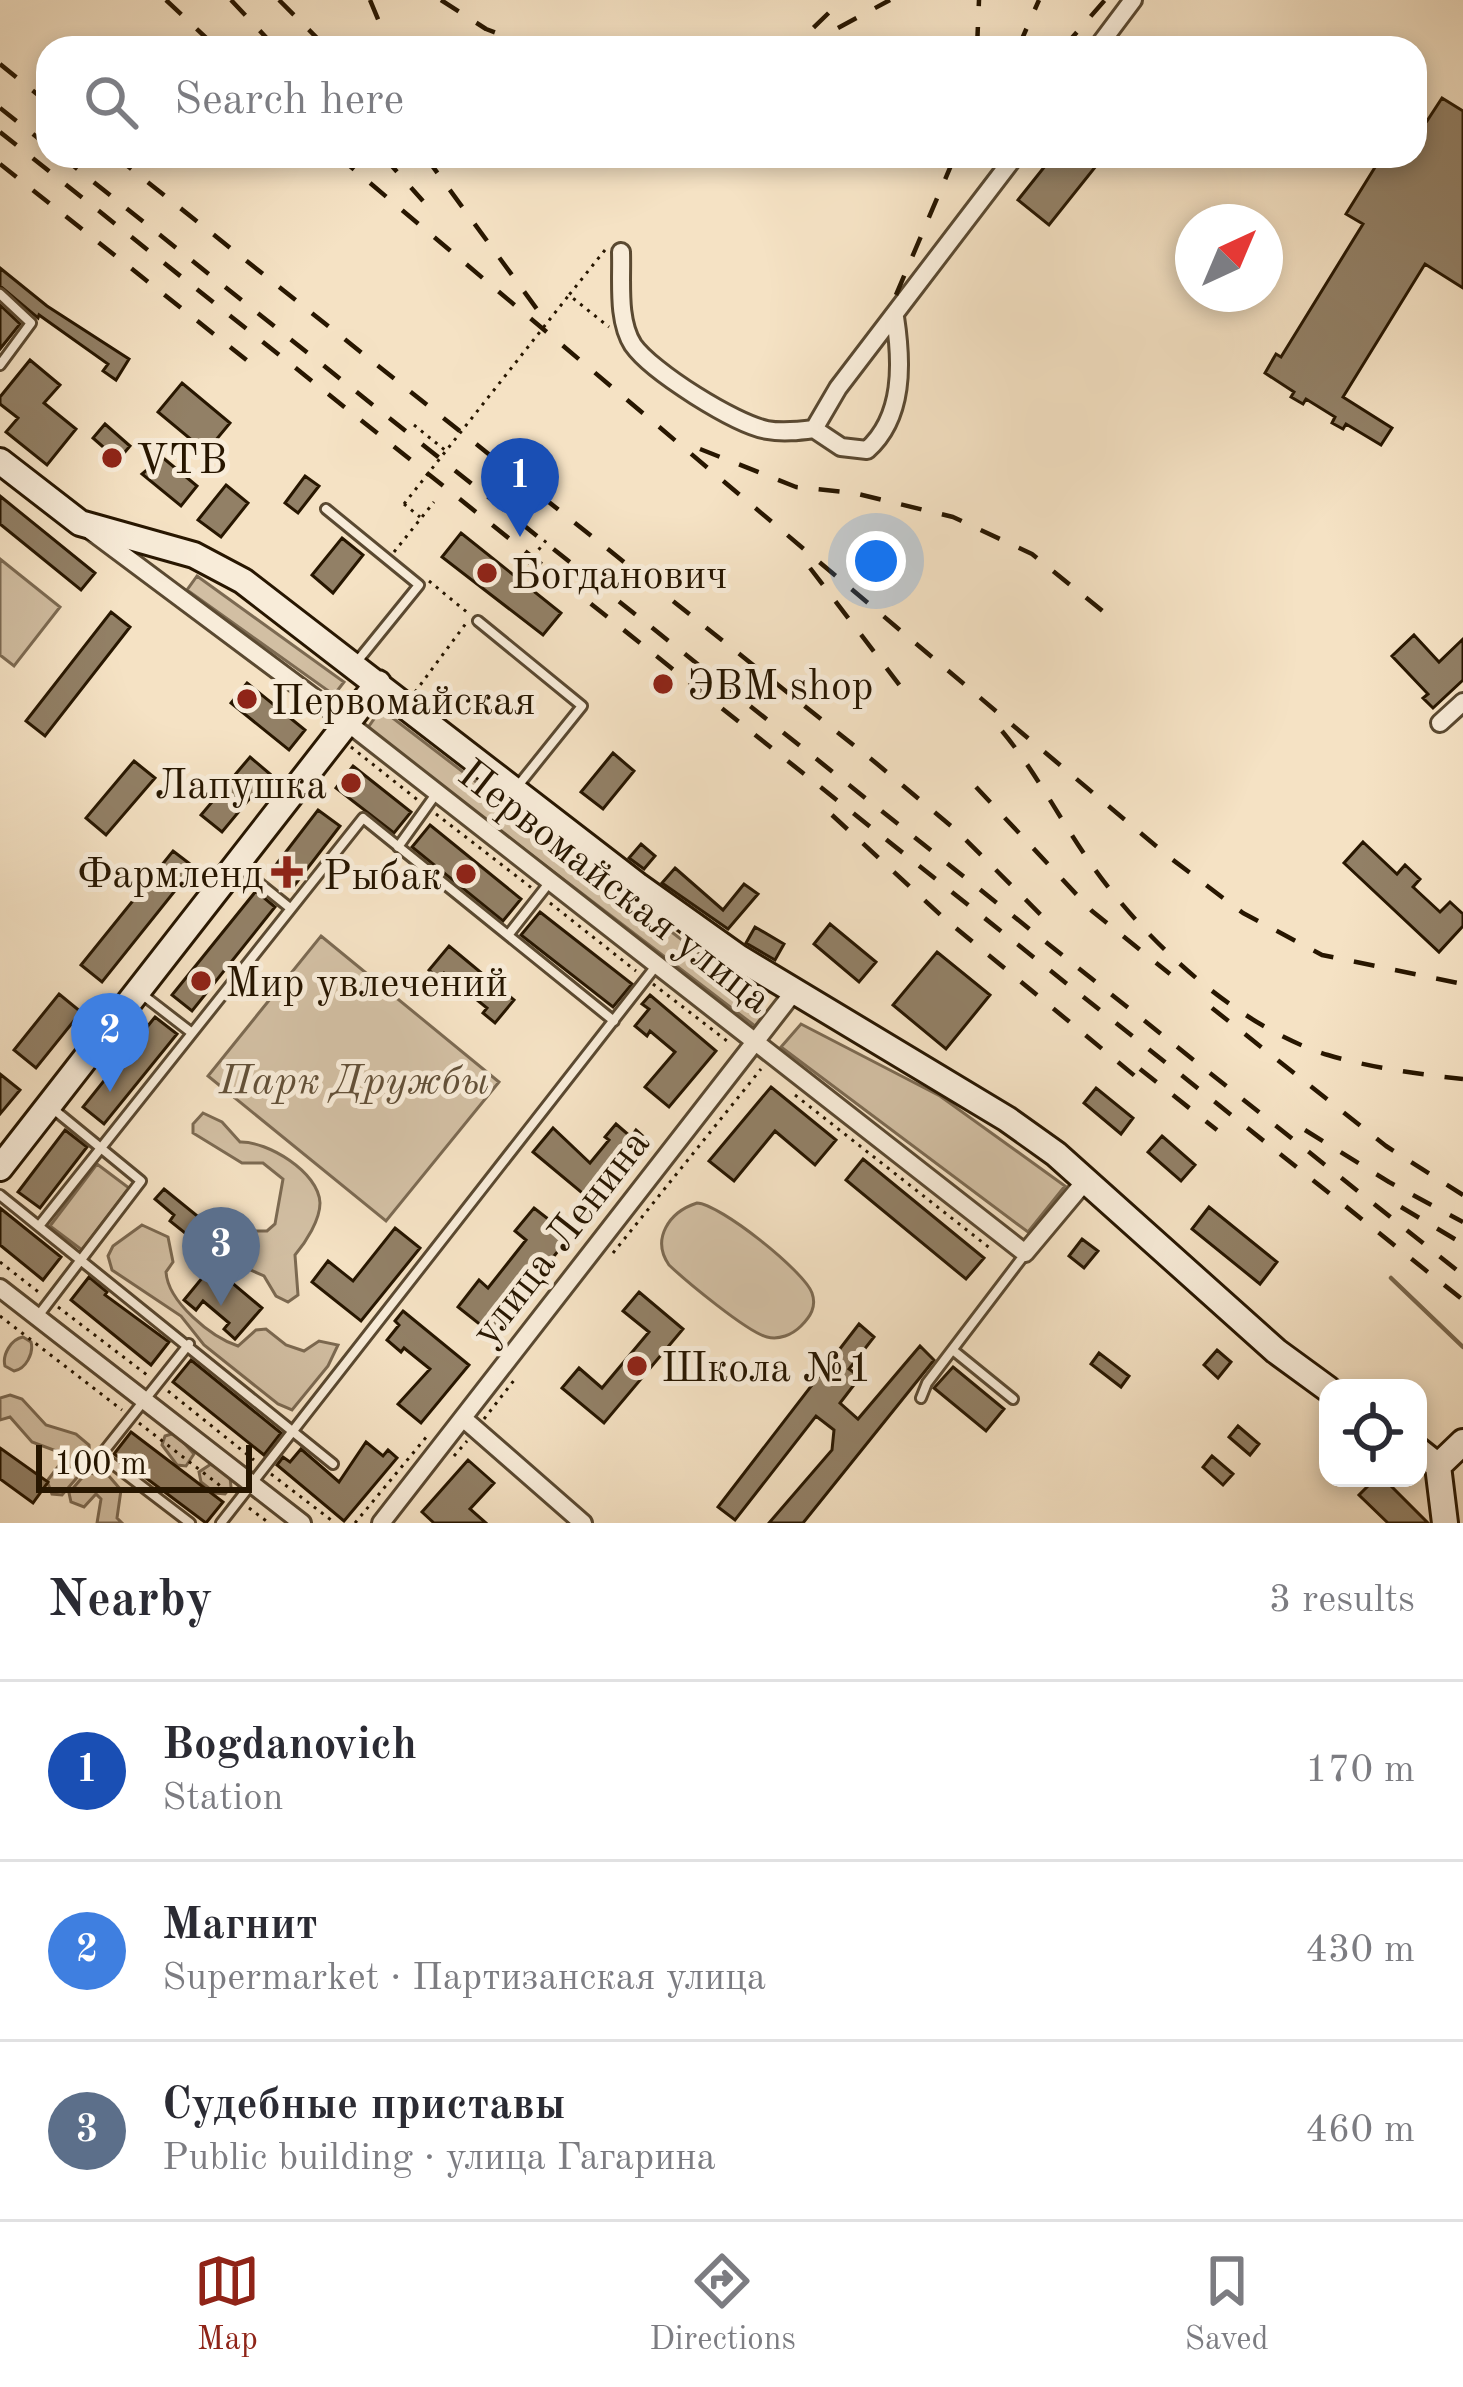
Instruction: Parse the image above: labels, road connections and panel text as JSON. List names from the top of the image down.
{
  "streets": {
    "main road": ["Первомайская улица"],
    "street": ["улица Ленина"]
  },
  "crossings": [
    ["Первомайская улица", "улица Ленина"]
  ],
  "parks": ["Парк Дружбы"],
  "places": {
    "other": [
      "VTB",
      "Богданович",
      "ЭВМ shop",
      "Первомайская",
      "Лапушка",
      "Рыбак",
      "Мир увлечений",
      "Школа №1"
    ],
    "health": ["Фармленд"]
  },
  "scale_bar": "100 m",
  "north": "top right",
  "page": {
    "search": "Search here",
    "pins": ["1", "2", "3"],
    "scale": "100 m",
    "heading": ["Nearby", "3 results"],
    "list": [
      {
        "mark": "1",
        "name": "Bogdanovich",
        "note": "Station",
        "value": "170 m"
      },
      {
        "mark": "2",
        "name": "Магнит",
        "note": "Supermarket · Партизанская улица",
        "value": "430 m"
      },
      {
        "mark": "3",
        "name": "Судебные приставы",
        "note": "Public building · улица Гагарина",
        "value": "460 m"
      }
    ],
    "nav": ["Map", "Directions", "Saved"]
  }
}
